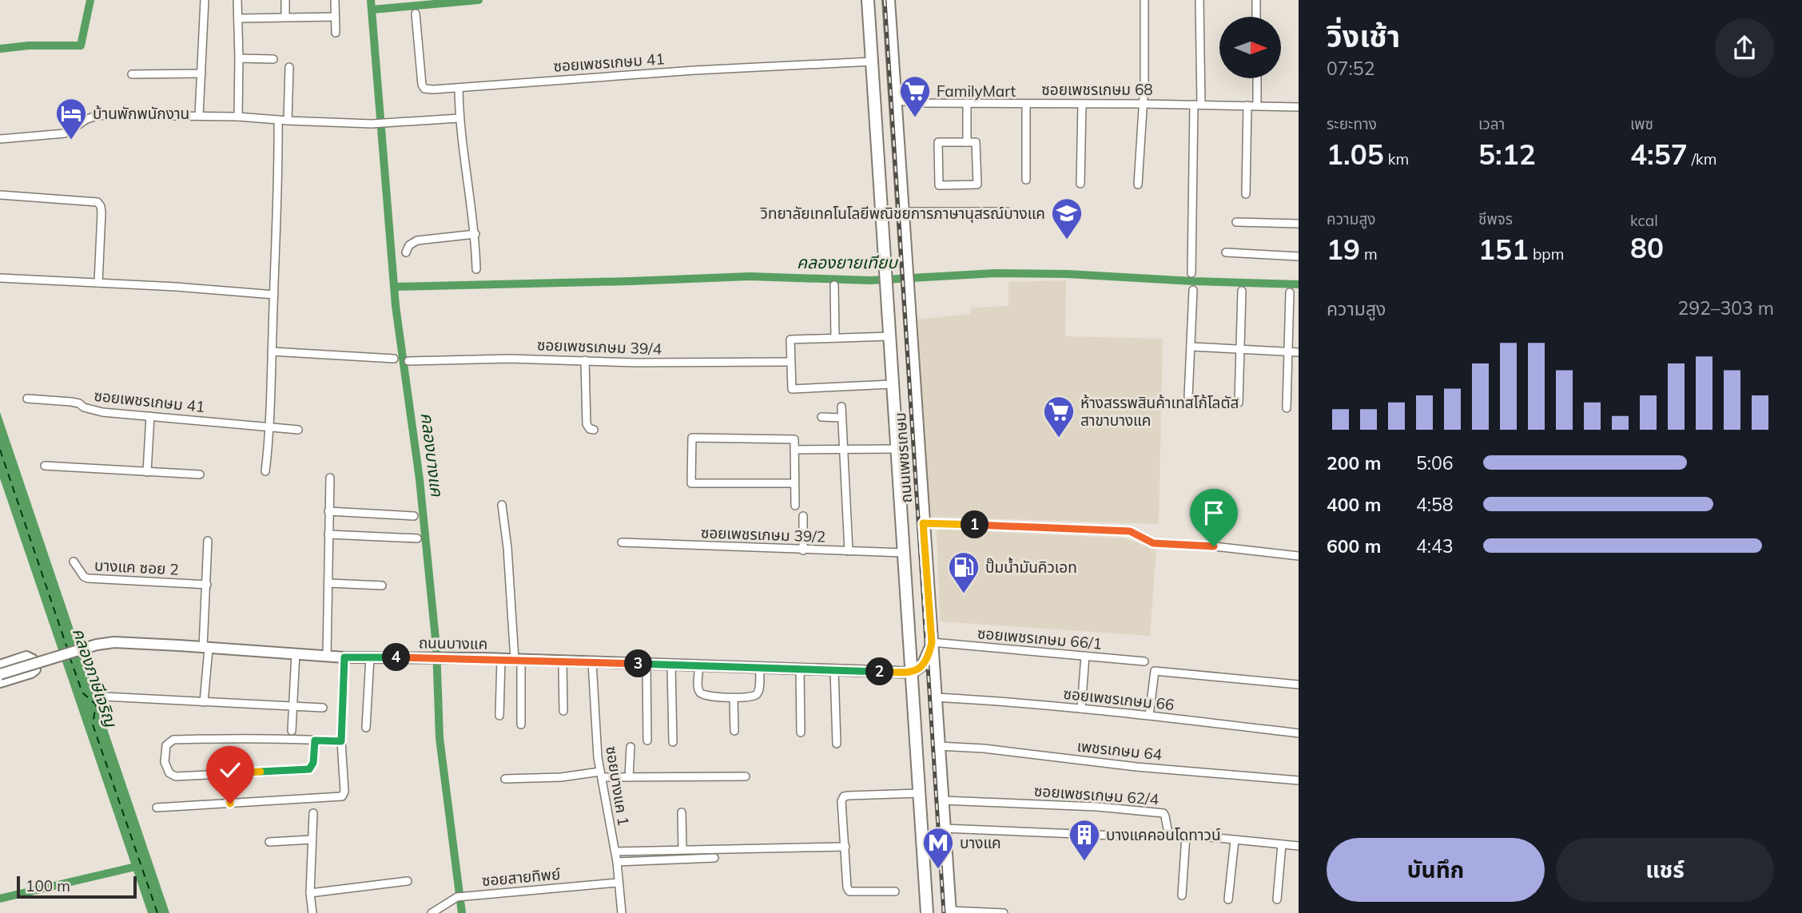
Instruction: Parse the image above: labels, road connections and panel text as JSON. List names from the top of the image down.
{
  "streets": {
    "main road": ["ถนนเพชรเกษม", "ถนนบางแค"],
    "street": [
      "ซอยเพชรเกษม 41",
      "ซอยเพชรเกษม 68",
      "ซอยเพชรเกษม 39/4",
      "ซอยเพชรเกษม 39/2",
      "บางแค ซอย 2",
      "ซอยเพชรเกษม 66/1",
      "ซอยเพชรเกษม 66",
      "เพชรเกษม 64",
      "ซอยบางแค 1",
      "ซอยเพชรเกษม 62/4",
      "ซอยสายทิพย์"
    ]
  },
  "crossings": [
    ["ซอยเพชรเกษม 41", "ถนนเพชรเกษม"],
    ["ซอยเพชรเกษม 68", "ถนนเพชรเกษม"],
    ["ถนนเพชรเกษม", "ซอยเพชรเกษม 39/2"],
    ["ถนนเพชรเกษม", "ซอยเพชรเกษม 66/1"],
    ["ถนนเพชรเกษม", "ถนนบางแค"],
    ["ถนนเพชรเกษม", "ซอยเพชรเกษม 66"],
    ["ถนนเพชรเกษม", "เพชรเกษม 64"],
    ["ถนนเพชรเกษม", "ซอยเพชรเกษม 62/4"],
    ["ถนนบางแค", "ซอยบางแค 1"],
    ["ซอยบางแค 1", "ซอยสายทิพย์"]
  ],
  "water": ["คลองยายเทียบ", "คลองบางแค", "คลองภาษีเจริญ"],
  "places": {
    "supermarket": ["FamilyMart", "ห้างสรรพสินค้าเทสโก้โลตัส สาขาบางแค"],
    "hotel": ["บ้านพักพนักงาน"],
    "school or university": ["วิทยาลัยเทคโนโลยีพณิชยการภาษานุสรณ์บางแค"],
    "fuel station": ["ปั๊มน้ำมันคิวเอท"],
    "building": ["บางแคคอนโดทาวน์"],
    "metro station": ["บางแค"]
  },
  "scale_bar": "100 m",
  "north": "right",
  "page": {
    "heading": ["วิ่งเช้า", "07:52"],
    "stats": [
      ["ระยะทาง", "1.05 km"],
      ["เวลา", "5:12"],
      ["เพซ", "4:57 /km"],
      ["ความสูง", "19 m"],
      ["ชีพจร", "151 bpm"],
      ["kcal", "80"]
    ],
    "chart": ["ความสูง", "292–303 m"],
    "list": [
      {
        "name": "200 m",
        "note": "5:06"
      },
      {
        "name": "400 m",
        "note": "4:58"
      },
      {
        "name": "600 m",
        "note": "4:43"
      }
    ],
    "pins": [
      "1",
      "4",
      "3",
      "2"
    ],
    "buttons": ["บันทึก", "แชร์"],
    "scale": "100 m"
  }
}
